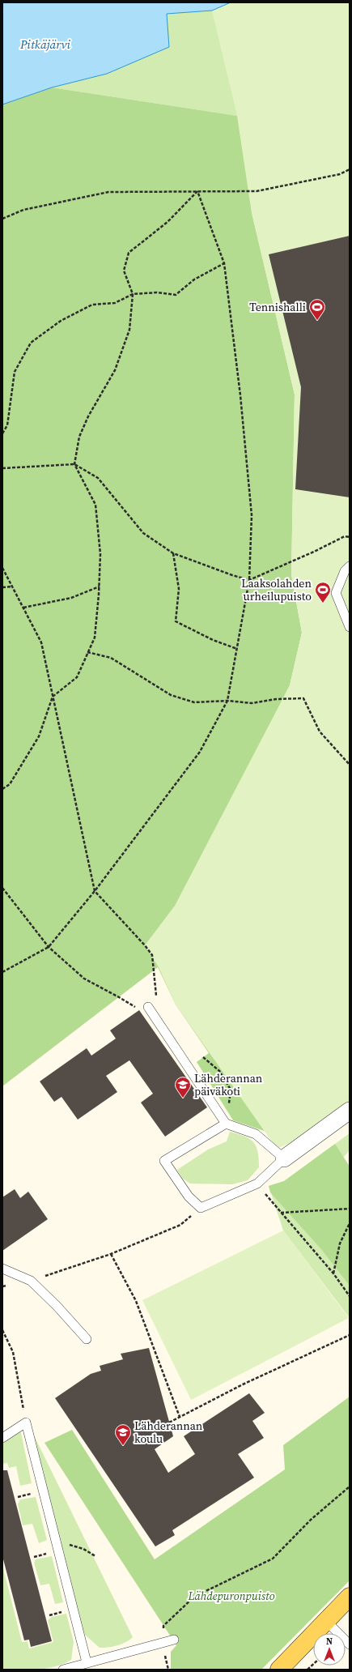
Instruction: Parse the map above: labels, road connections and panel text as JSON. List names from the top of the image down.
{
  "water": ["Pitkäjärvi"],
  "parks": ["Lähdepuronpuisto"],
  "places": {
    "sports": ["Tennishalli", "Laaksolahden urheilupuisto"],
    "school or university": ["Lähderannan päiväkoti", "Lähderannan koulu"]
  },
  "north": "top"
}
